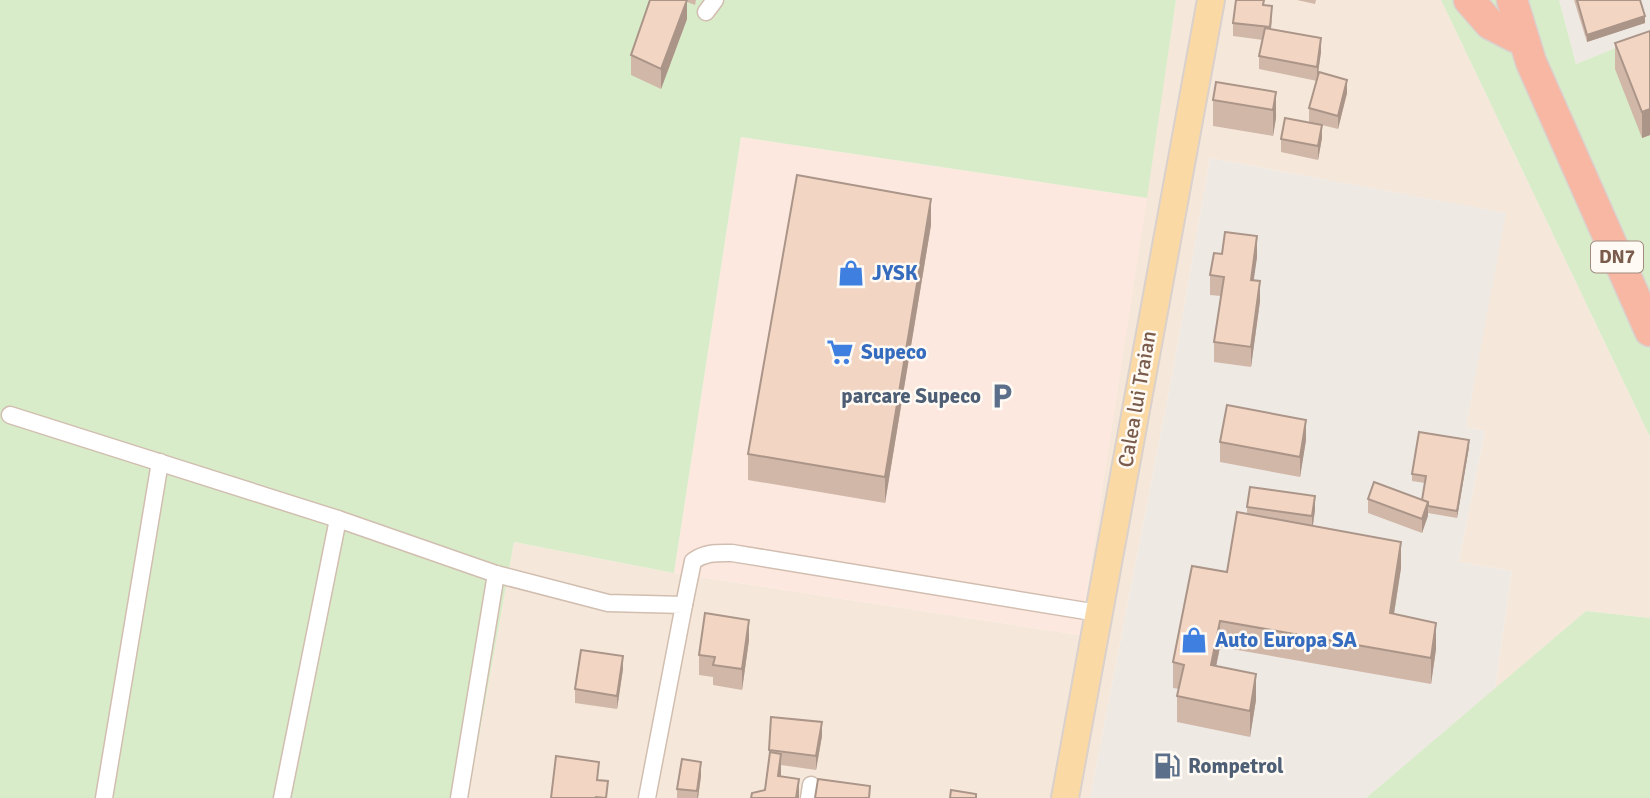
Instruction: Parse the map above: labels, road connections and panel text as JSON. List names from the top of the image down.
{
  "streets": {
    "highway": ["DN7"],
    "main road": ["Calea lui Traian"]
  },
  "places": {
    "shop": ["JYSK", "Auto Europa SA"],
    "supermarket": ["Supeco"],
    "parking": ["parcare Supeco"],
    "fuel station": ["Rompetrol"]
  }
}
